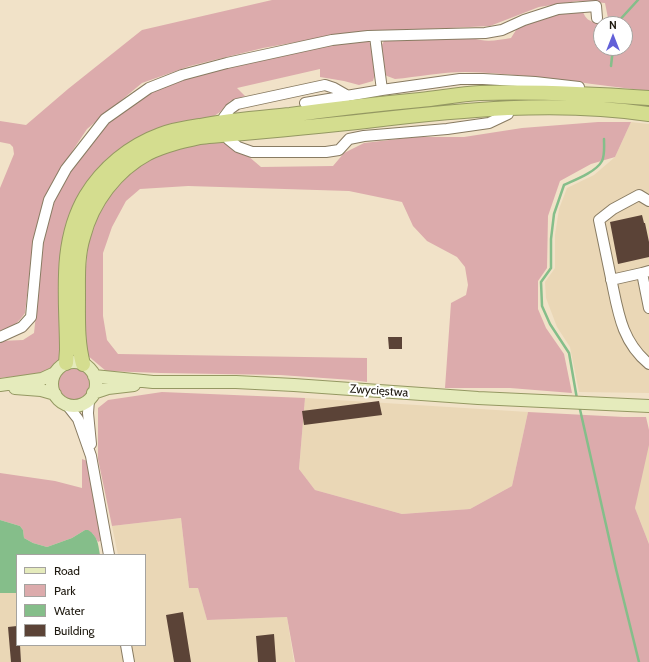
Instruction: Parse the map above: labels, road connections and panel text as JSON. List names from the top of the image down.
{
  "streets": {
    "main road": ["Zwycięstwa"]
  },
  "legend": [
    "Road",
    "Park",
    "Water",
    "Building"
  ],
  "north": "top"
}
